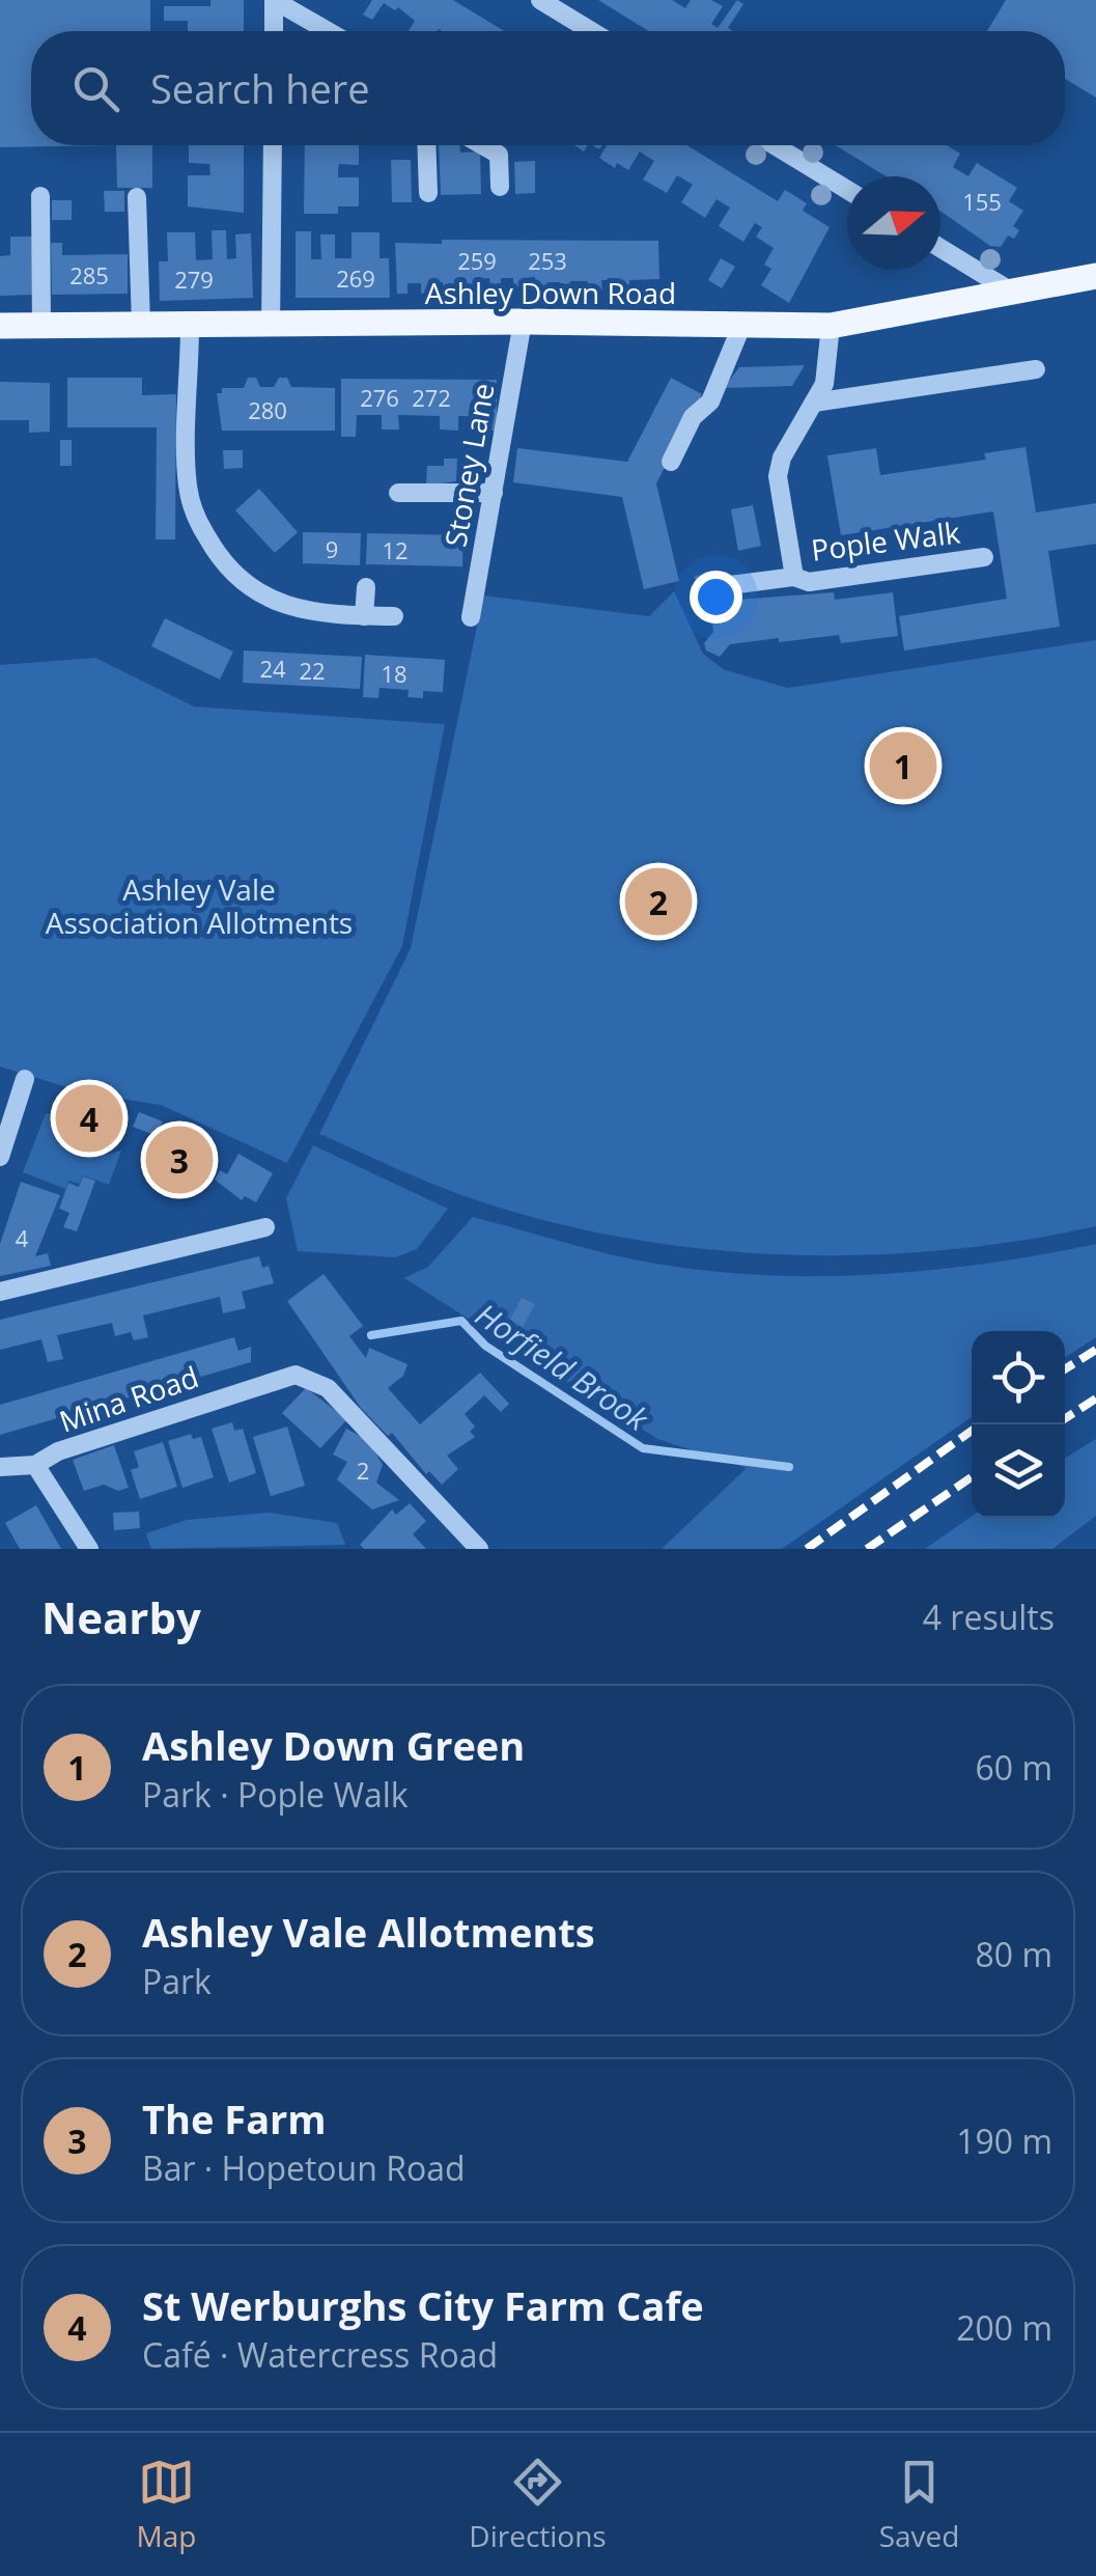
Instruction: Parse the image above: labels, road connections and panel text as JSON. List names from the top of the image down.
{
  "streets": {
    "main road": ["Ashley Down Road"],
    "street": ["Stoney Lane", "Pople Walk", "Mina Road"]
  },
  "crossings": [
    ["Ashley Down Road", "Stoney Lane"],
    ["Ashley Down Road", "Pople Walk"]
  ],
  "water": ["Horfield Brook"],
  "parks": ["Ashley Vale Association Allotments"],
  "house_numbers": [
    "155",
    "259",
    "253",
    "285",
    "269",
    "279",
    "276",
    "272",
    "280",
    "9",
    "12",
    "24",
    "22",
    "18",
    "4",
    "2"
  ],
  "north": "right",
  "page": {
    "search": "Search here",
    "pins": [
      "1",
      "2",
      "4",
      "3"
    ],
    "heading": ["Nearby", "4 results"],
    "list": [
      {
        "mark": "1",
        "name": "Ashley Down Green",
        "note": "Park · Pople Walk",
        "value": "60 m"
      },
      {
        "mark": "2",
        "name": "Ashley Vale Allotments",
        "note": "Park",
        "value": "80 m"
      },
      {
        "mark": "3",
        "name": "The Farm",
        "note": "Bar · Hopetoun Road",
        "value": "190 m"
      },
      {
        "mark": "4",
        "name": "St Werburghs City Farm Cafe",
        "note": "Café · Watercress Road",
        "value": "200 m"
      }
    ],
    "nav": ["Map", "Directions", "Saved"]
  }
}
